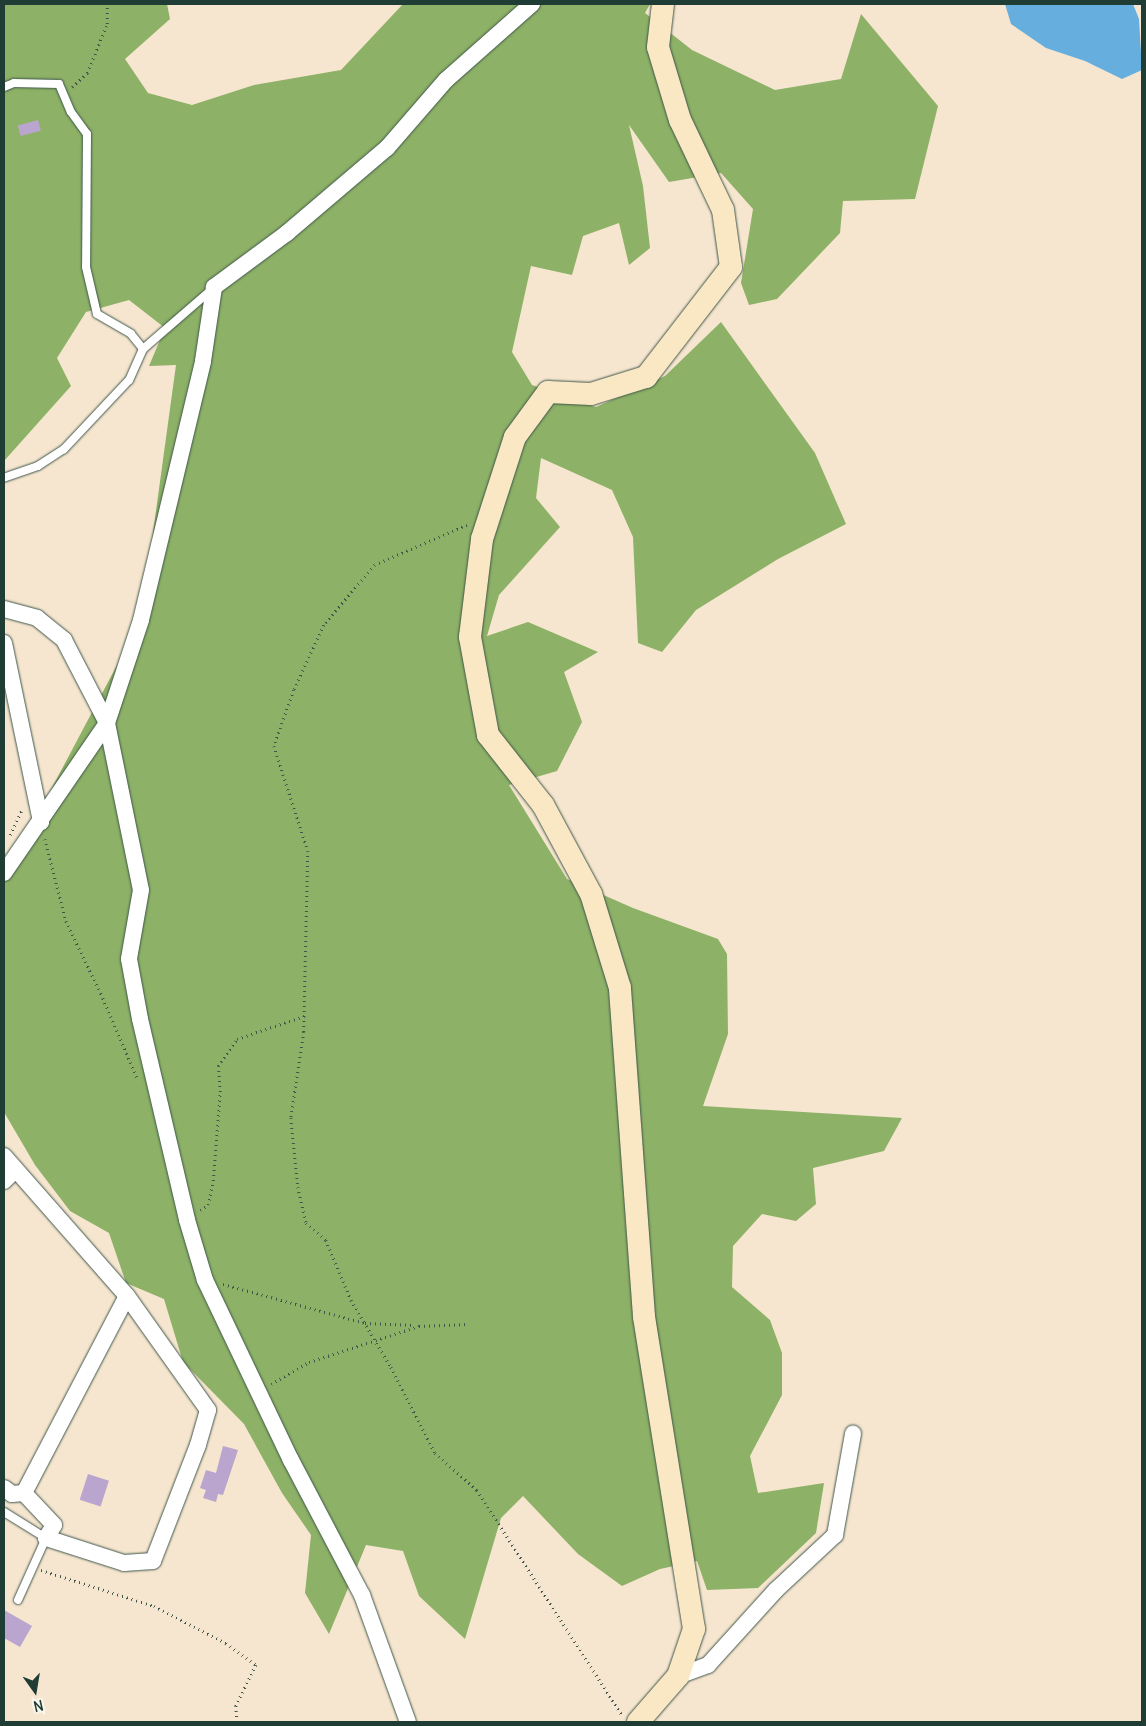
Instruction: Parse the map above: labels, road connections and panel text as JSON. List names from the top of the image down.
{
  "north": "bottom"
}
